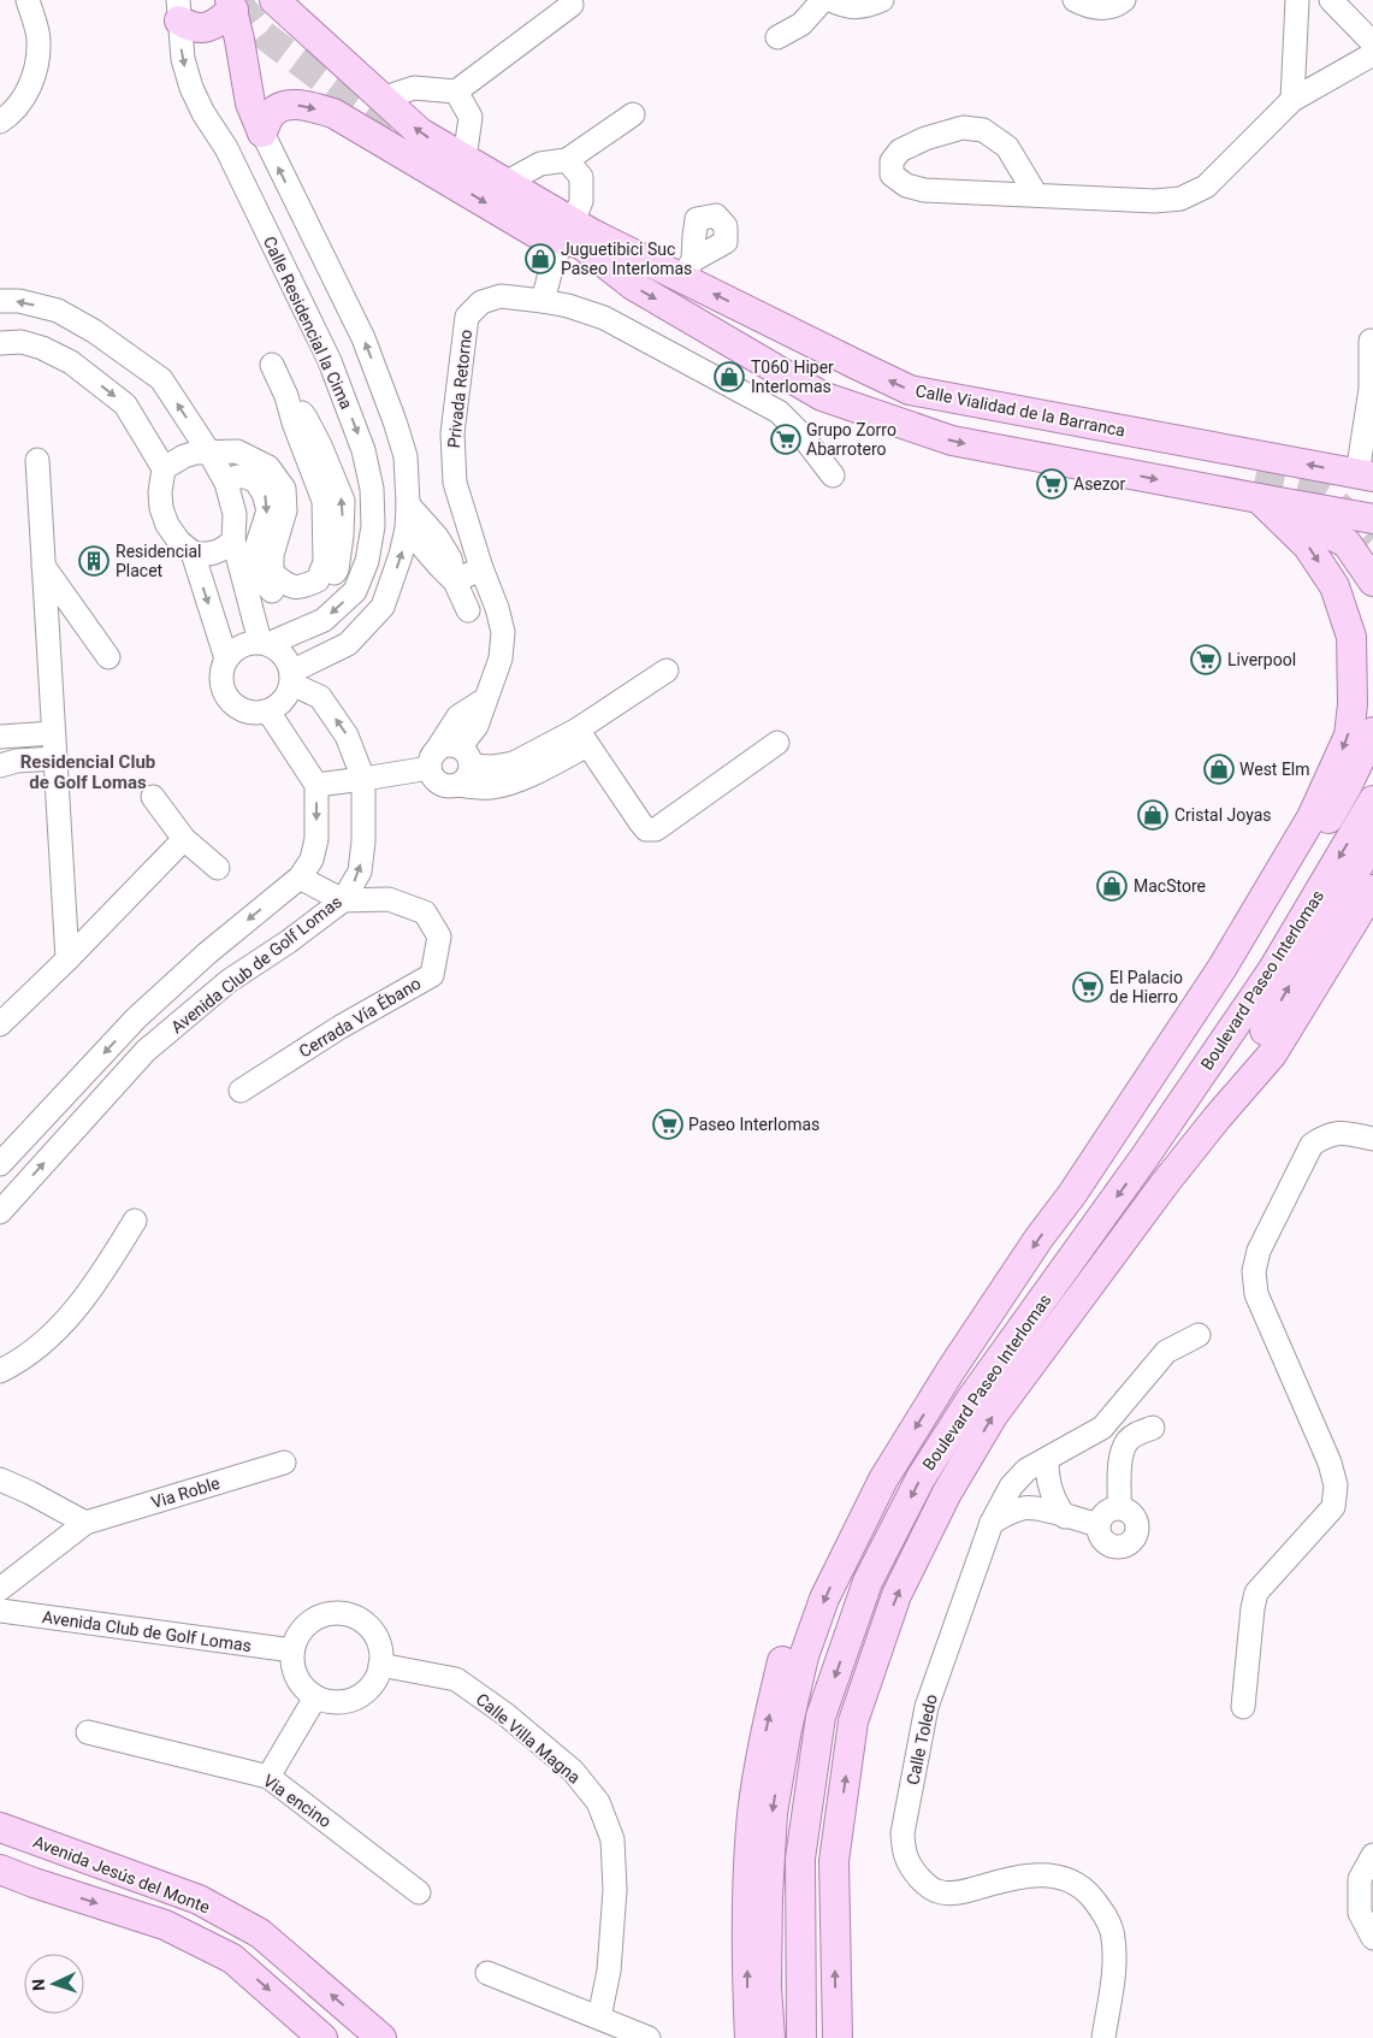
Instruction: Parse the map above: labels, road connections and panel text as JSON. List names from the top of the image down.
{
  "streets": {
    "main road": ["Calle Vialidad de la Barranca", "Boulevard Paseo Interlomas", "Avenida Jesús del Monte"],
    "street": [
      "Calle Residencial la Cima",
      "Privada Retorno",
      "Avenida Club de Golf Lomas",
      "Cerrada Vía Ébano",
      "Via Roble",
      "Calle Villa Magna",
      "Calle Toledo",
      "Via encino"
    ]
  },
  "crossings": [
    ["Calle Residencial la Cima", "Avenida Club de Golf Lomas"],
    ["Avenida Club de Golf Lomas", "Cerrada Vía Ébano"],
    ["Avenida Club de Golf Lomas", "Calle Villa Magna"]
  ],
  "districts": ["Residencial Club de Golf Lomas"],
  "places": {
    "shop": [
      "Juguetibici Suc Paseo Interlomas",
      "T060 Hiper Interlomas",
      "West Elm",
      "Cristal Joyas",
      "MacStore"
    ],
    "supermarket": [
      "Grupo Zorro Abarrotero",
      "Asezor",
      "Liverpool",
      "El Palacio de Hierro",
      "Paseo Interlomas"
    ],
    "building": ["Residencial Placet"]
  },
  "north": "left"
}
